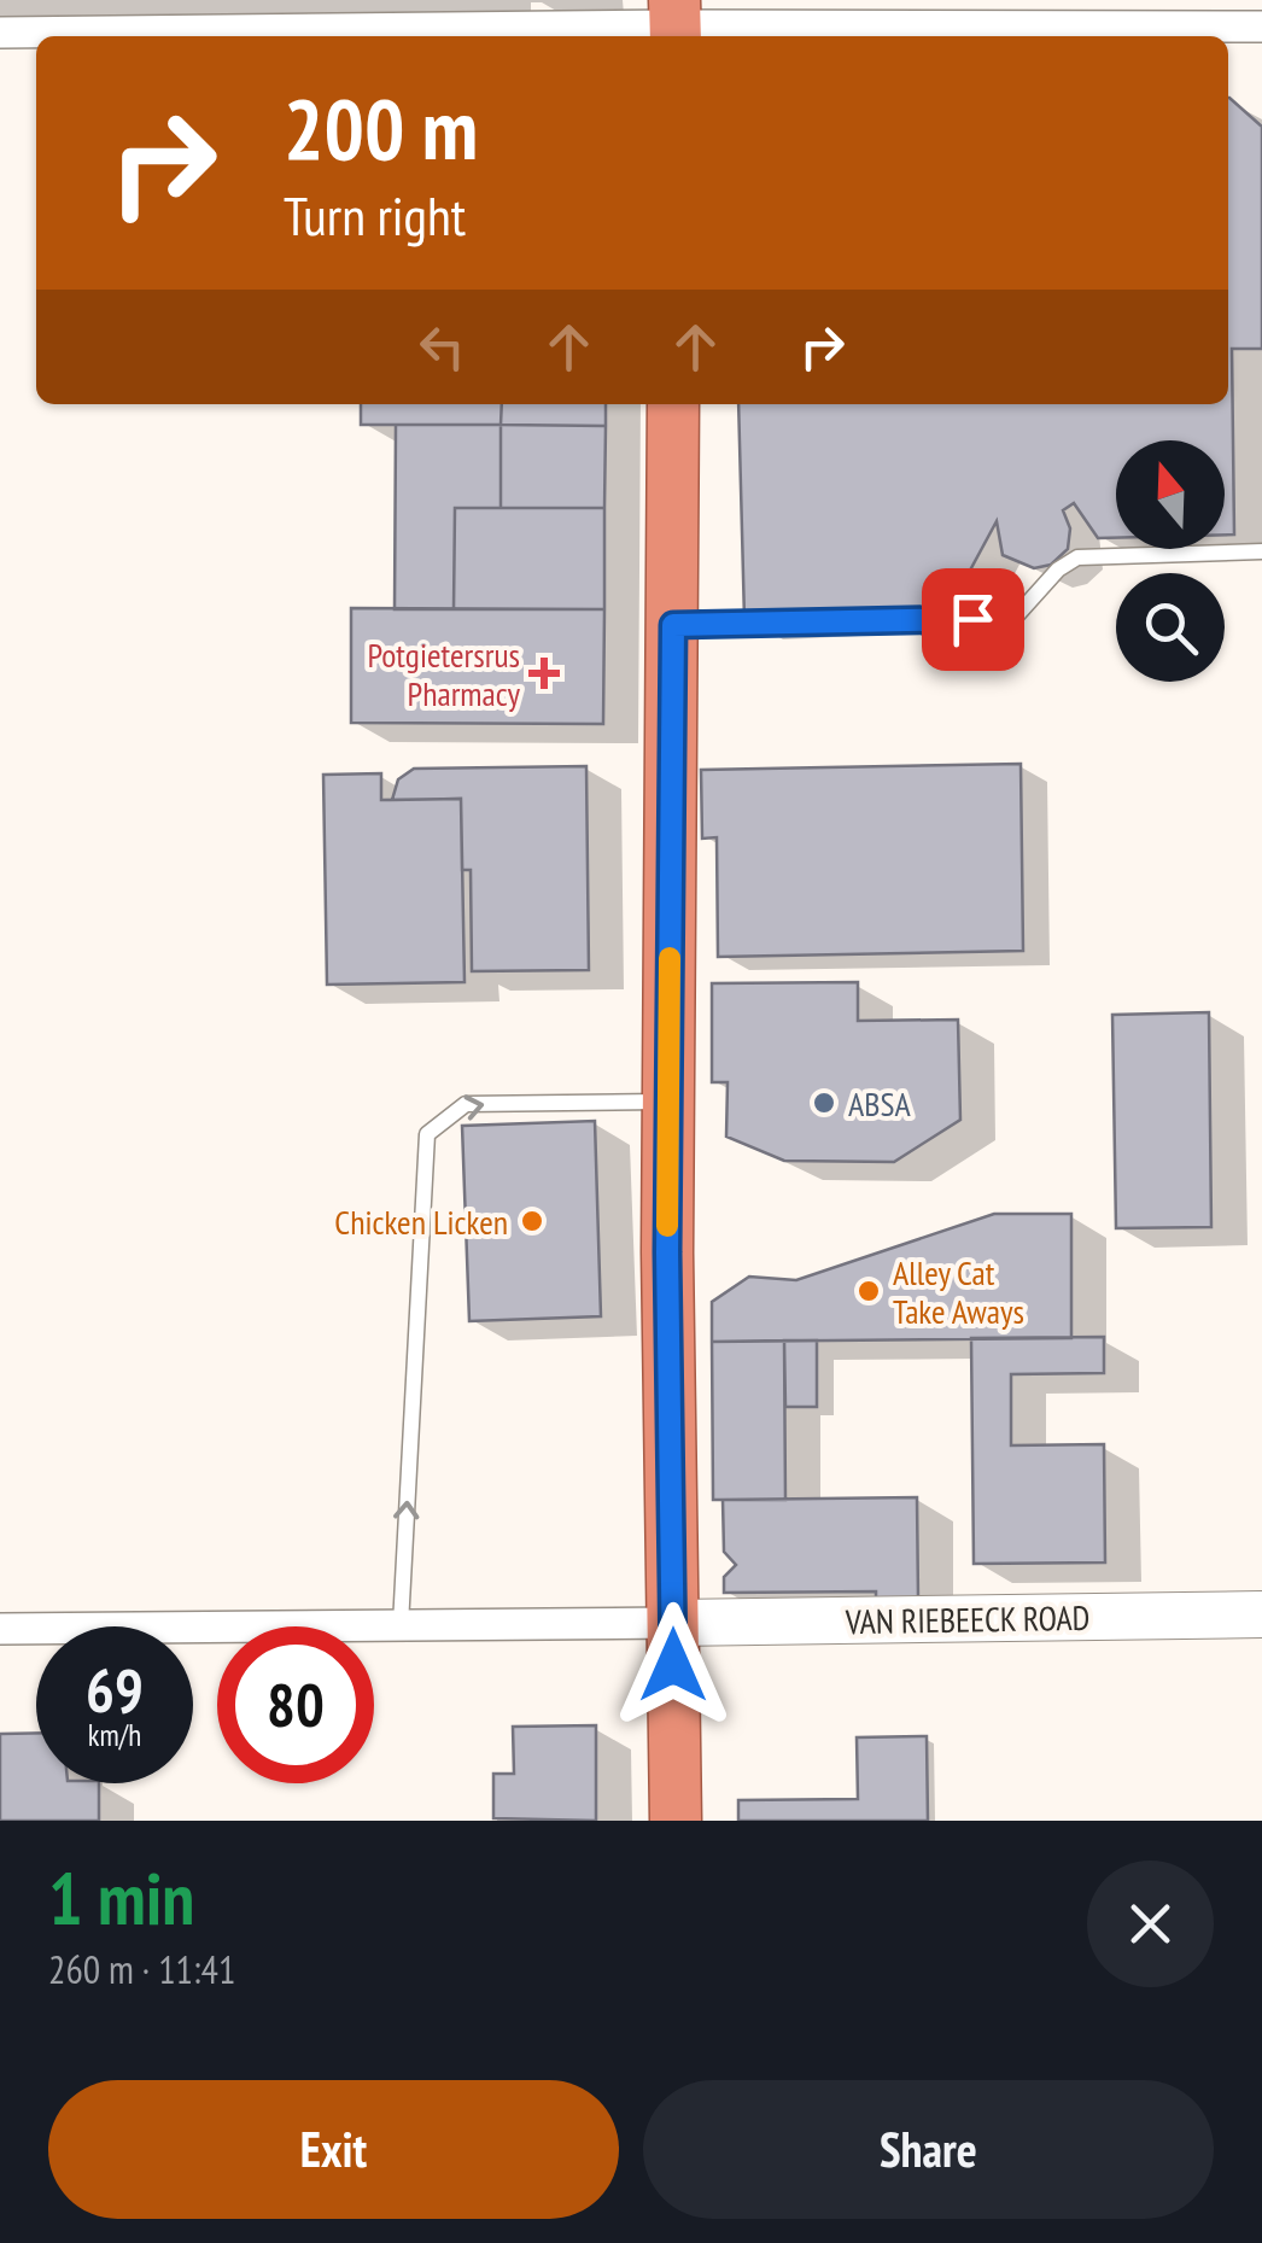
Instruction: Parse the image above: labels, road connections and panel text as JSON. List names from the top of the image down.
{
  "streets": {
    "main road": ["VAN RIEBEECK ROAD"]
  },
  "places": {
    "health": ["Potgietersrus Pharmacy"],
    "other": ["ABSA", "Chicken Licken", "Alley Cat Take Aways"]
  },
  "north": "top",
  "page": {
    "turn": ["200 m", "Turn right"],
    "speed": "69 km/h",
    "limit": "80",
    "heading": ["1 min", "260 m · 11:41"],
    "buttons": ["Exit", "Share"]
  }
}
